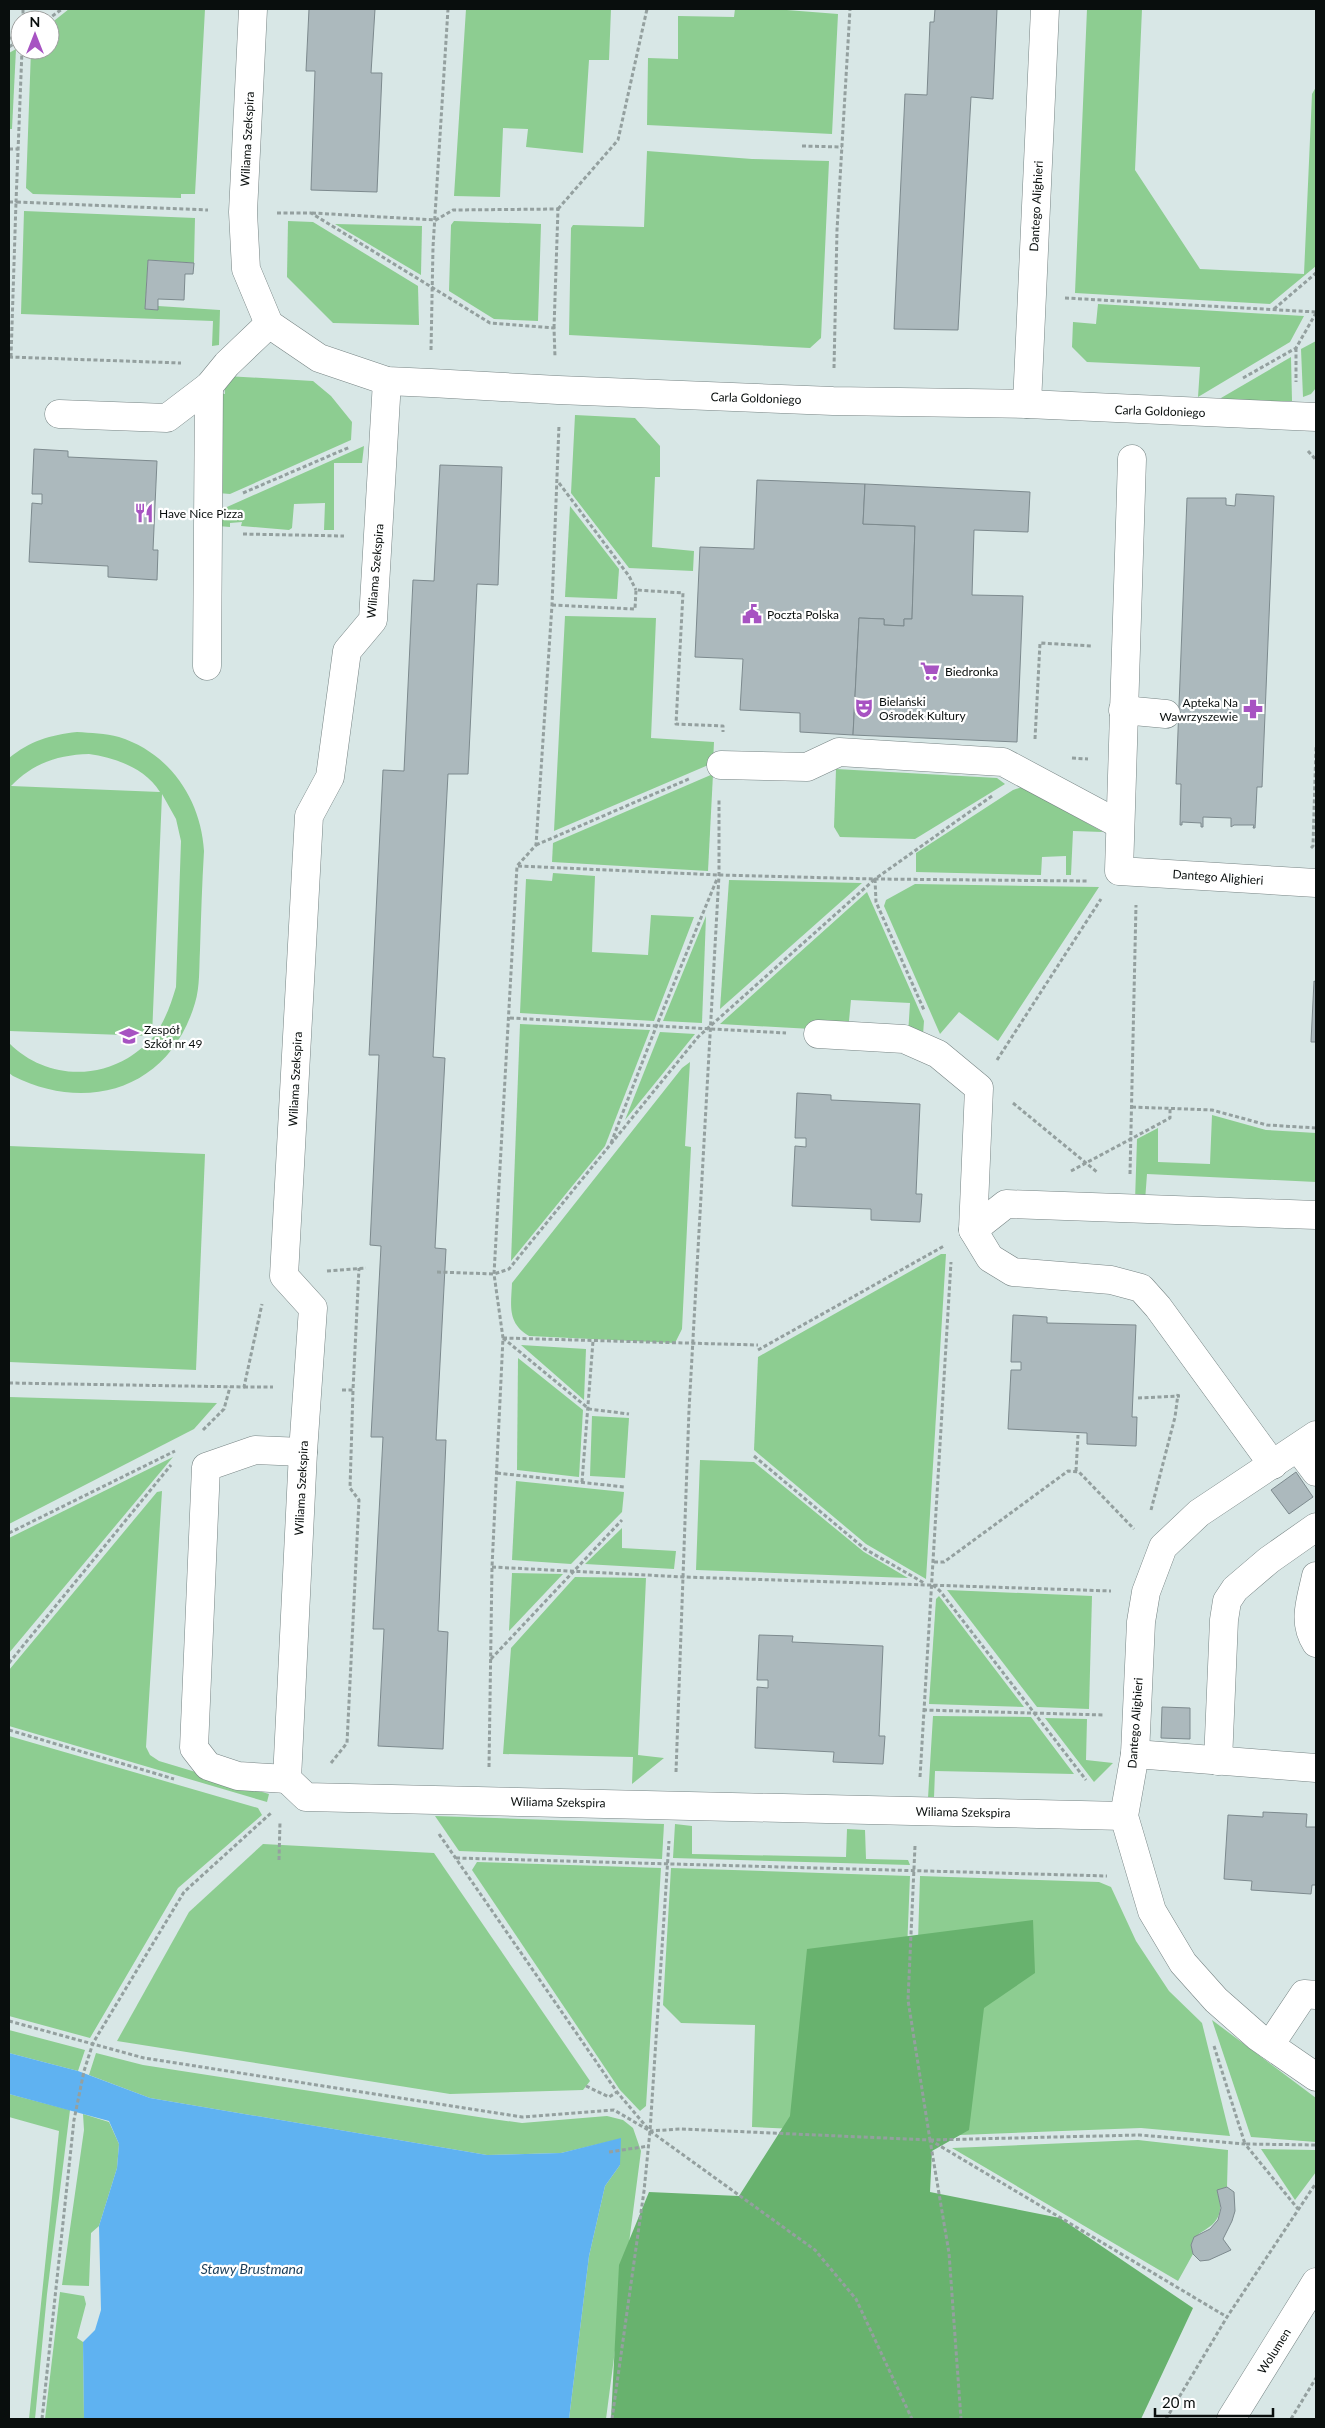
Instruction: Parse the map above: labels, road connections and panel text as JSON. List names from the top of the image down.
{
  "streets": {
    "street": [
      "Wiliama Szekspira",
      "Dantego Alighieri",
      "Carla Goldoniego",
      "Wolumen"
    ]
  },
  "crossings": [
    ["Wiliama Szekspira", "Dantego Alighieri"],
    ["Wiliama Szekspira", "Carla Goldoniego"],
    ["Dantego Alighieri", "Carla Goldoniego"]
  ],
  "water": ["Stawy Brustmana"],
  "places": {
    "restaurant": ["Have Nice Pizza"],
    "public building": ["Poczta Polska"],
    "supermarket": ["Biedronka"],
    "theatre": ["Bielański Ośrodek Kultury"],
    "pharmacy": ["Apteka Na Wawrzyszewie"],
    "school or university": ["Zespół Szkół nr 49"]
  },
  "scale_bar": "20 m",
  "north": "top"
}
